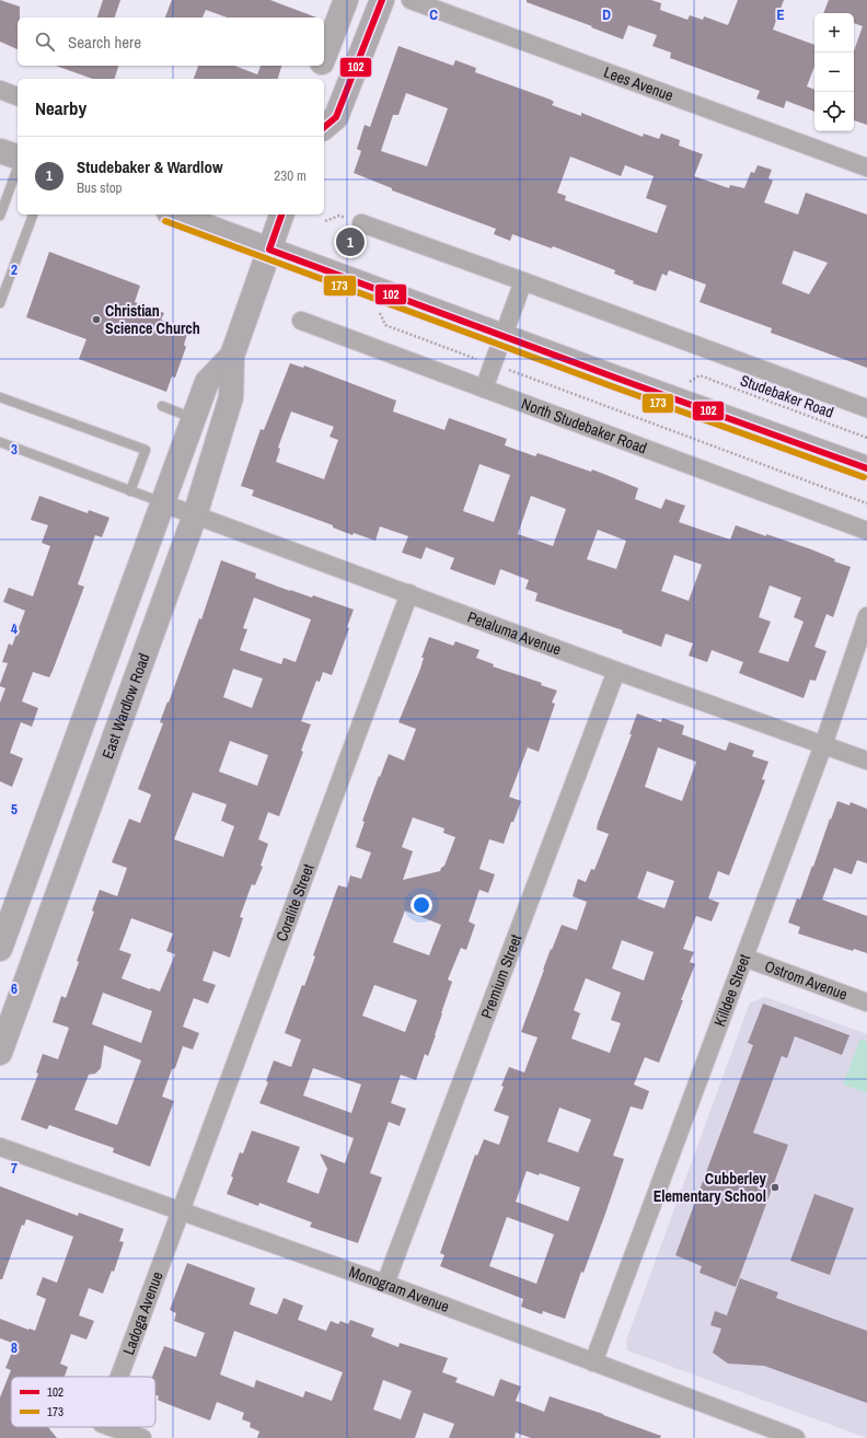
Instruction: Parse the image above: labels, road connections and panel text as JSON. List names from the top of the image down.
{
  "streets": {
    "main road": ["East Wardlow Road"],
    "street": [
      "Lees Avenue",
      "North Studebaker Road",
      "Petaluma Avenue",
      "Coralite Street",
      "Premium Street",
      "Ostrom Avenue",
      "Killdee Street",
      "Monogram Avenue",
      "Ladoga Avenue"
    ],
    "path": ["Studebaker Road"]
  },
  "crossings": [
    ["Petaluma Avenue", "East Wardlow Road"],
    ["Petaluma Avenue", "Coralite Street"],
    ["Petaluma Avenue", "Premium Street"],
    ["Petaluma Avenue", "Killdee Street"],
    ["Coralite Street", "Monogram Avenue"],
    ["Coralite Street", "Ladoga Avenue"],
    ["Premium Street", "Monogram Avenue"],
    ["Ostrom Avenue", "Killdee Street"],
    ["Killdee Street", "Monogram Avenue"],
    ["Monogram Avenue", "Ladoga Avenue"]
  ],
  "places": ["Christian Science Church", "Cubberley Elementary School"],
  "lines": ["transit line 102", "transit line 173"],
  "legend": ["102", "173"],
  "page": {
    "map_buttons": ["+", "−"],
    "search": "Search here",
    "heading": "Nearby",
    "list": [
      {
        "mark": "1",
        "name": "Studebaker & Wardlow",
        "note": "Bus stop",
        "value": "230 m"
      }
    ],
    "pins": "1"
  },
  "grid": {
    "columns": ["C", "D", "E"],
    "rows": [
      "2",
      "3",
      "4",
      "5",
      "6",
      "7",
      "8"
    ]
  }
}
